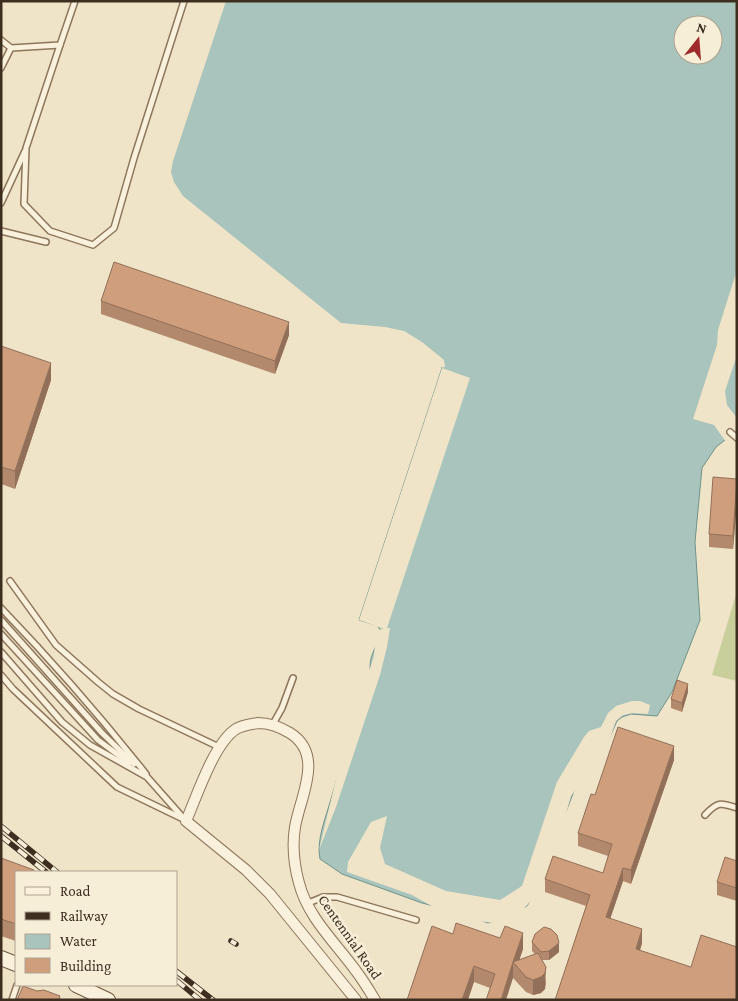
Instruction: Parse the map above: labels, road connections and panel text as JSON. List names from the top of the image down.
{
  "streets": {
    "street": ["Centennial Road"]
  },
  "legend": [
    "Road",
    "Railway",
    "Water",
    "Building"
  ],
  "north": "top"
}
